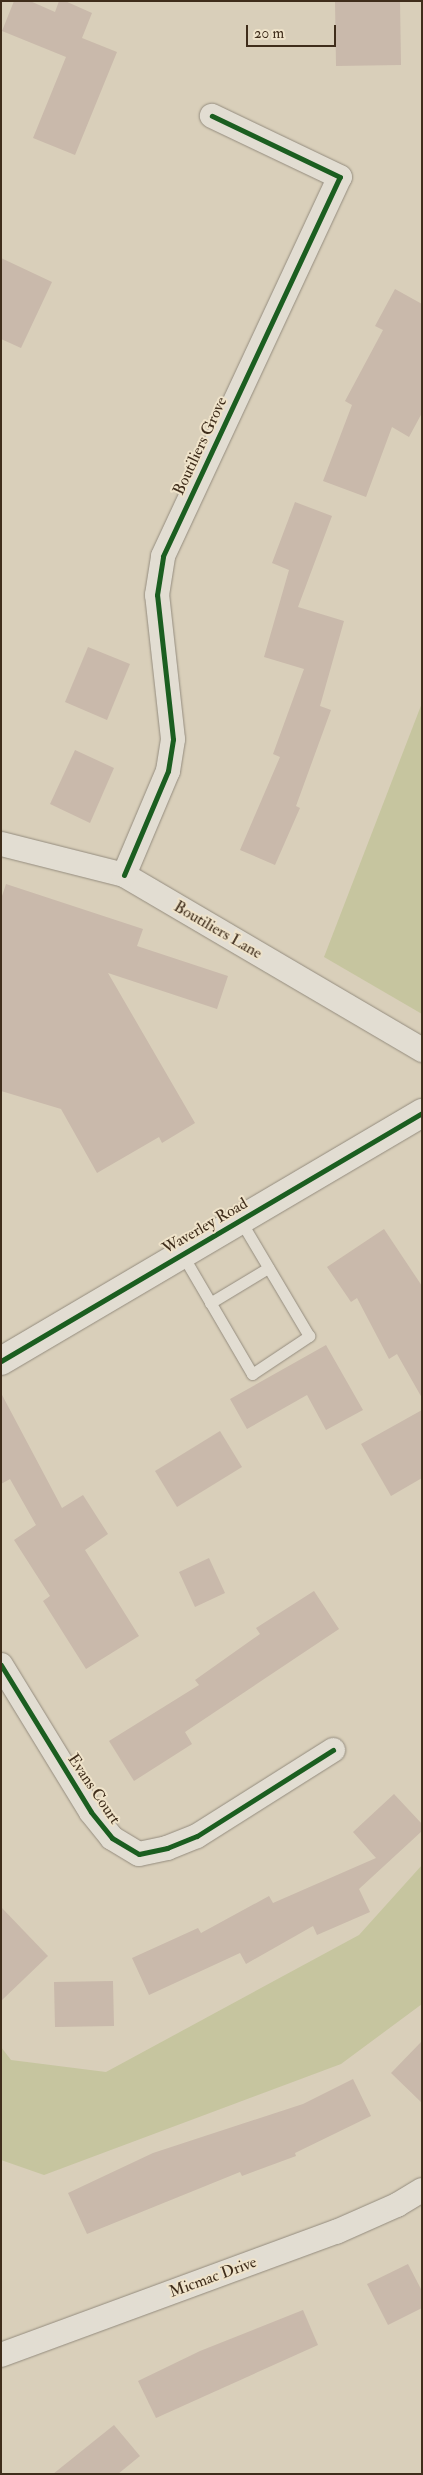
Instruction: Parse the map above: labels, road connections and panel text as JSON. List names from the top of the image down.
{
  "streets": {
    "main road": ["Waverley Road"],
    "street": [
      "Boutiliers Grove",
      "Boutiliers Lane",
      "Evans Court",
      "Micmac Drive"
    ]
  },
  "crossings": [
    ["Boutiliers Grove", "Boutiliers Lane"]
  ],
  "scale_bar": "20 m"
}
